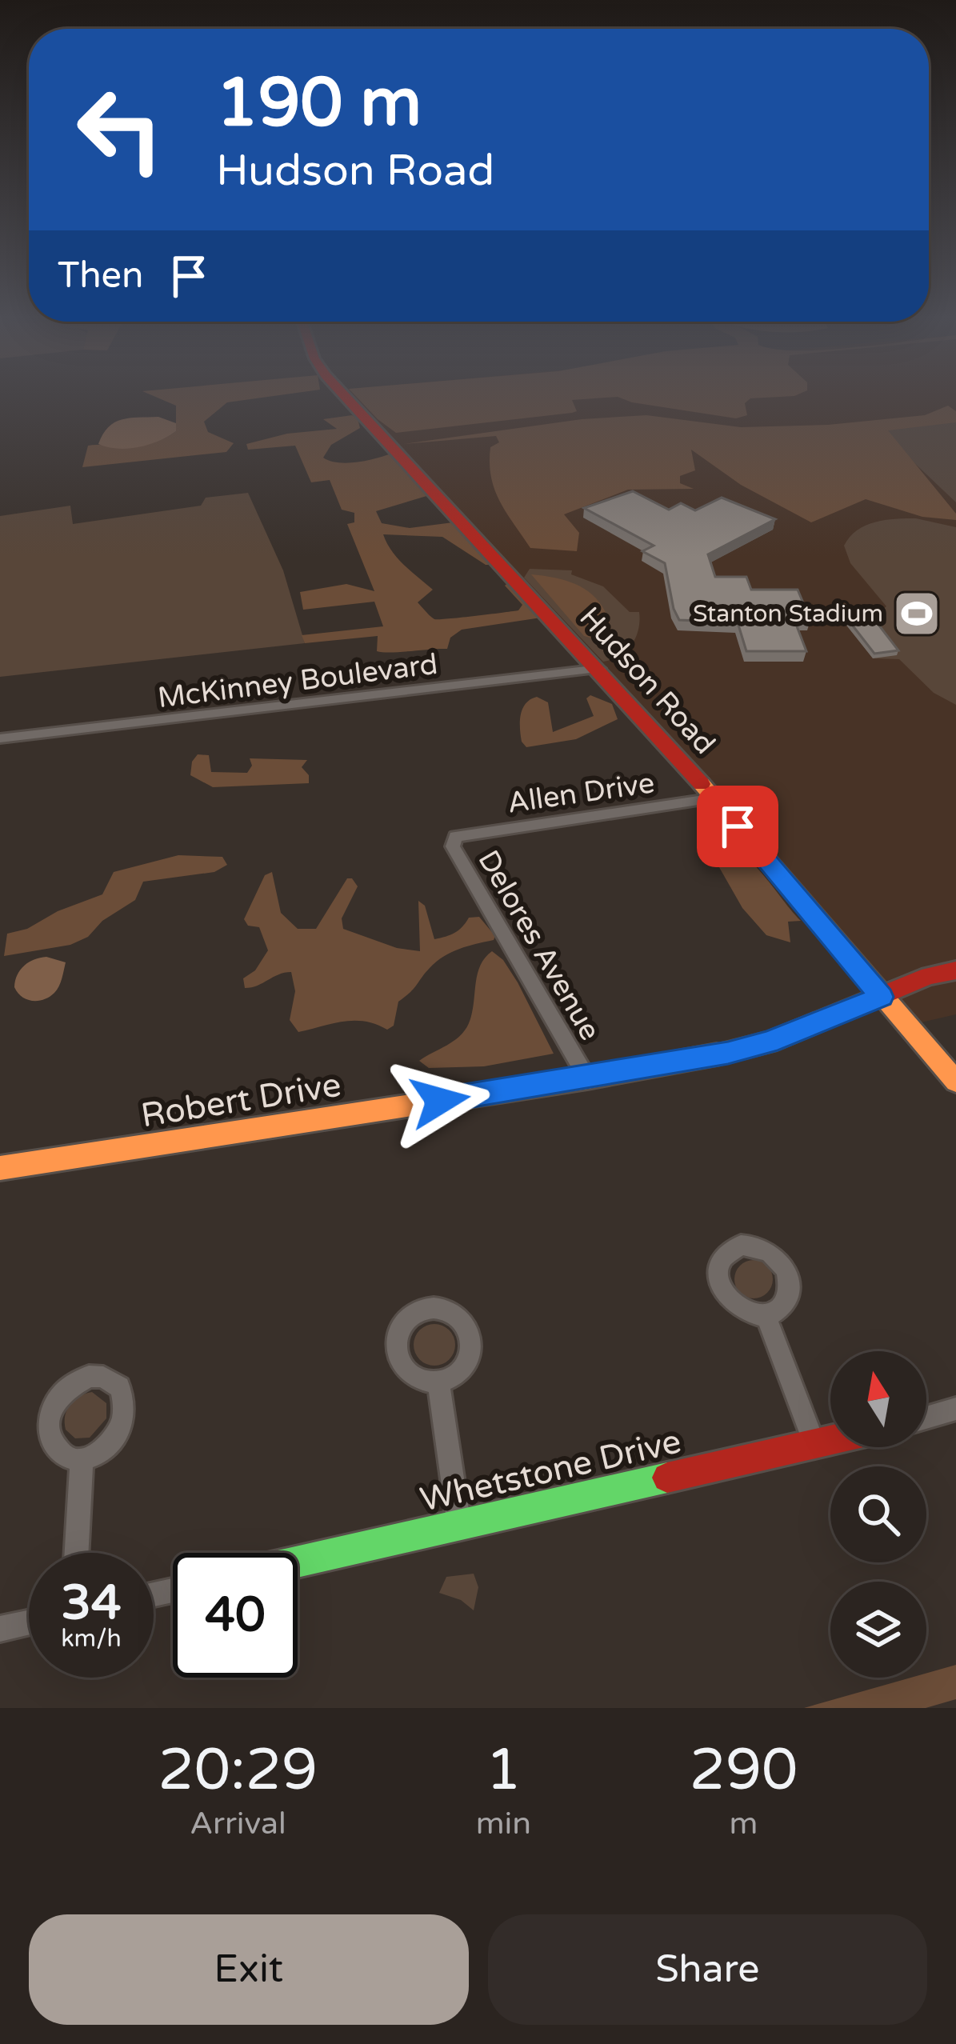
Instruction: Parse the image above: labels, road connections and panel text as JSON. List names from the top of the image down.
{
  "streets": {
    "street": [
      "McKinney Boulevard",
      "Hudson Road",
      "Allen Drive",
      "Delores Avenue",
      "Robert Drive",
      "Whetstone Drive"
    ]
  },
  "crossings": [
    ["McKinney Boulevard", "Hudson Road"],
    ["Hudson Road", "Allen Drive"],
    ["Hudson Road", "Robert Drive"],
    ["Allen Drive", "Delores Avenue"],
    ["Delores Avenue", "Robert Drive"]
  ],
  "places": {
    "sports": ["Stanton Stadium"]
  },
  "north": "top",
  "page": {
    "turn": ["190 m", "Hudson Road"],
    "then": "Then",
    "speed": "34 km/h",
    "limit": "40",
    "eta": [
      "20:29",
      "Arrival",
      "1",
      "min",
      "290",
      "m"
    ],
    "buttons": ["Exit", "Share"]
  }
}
